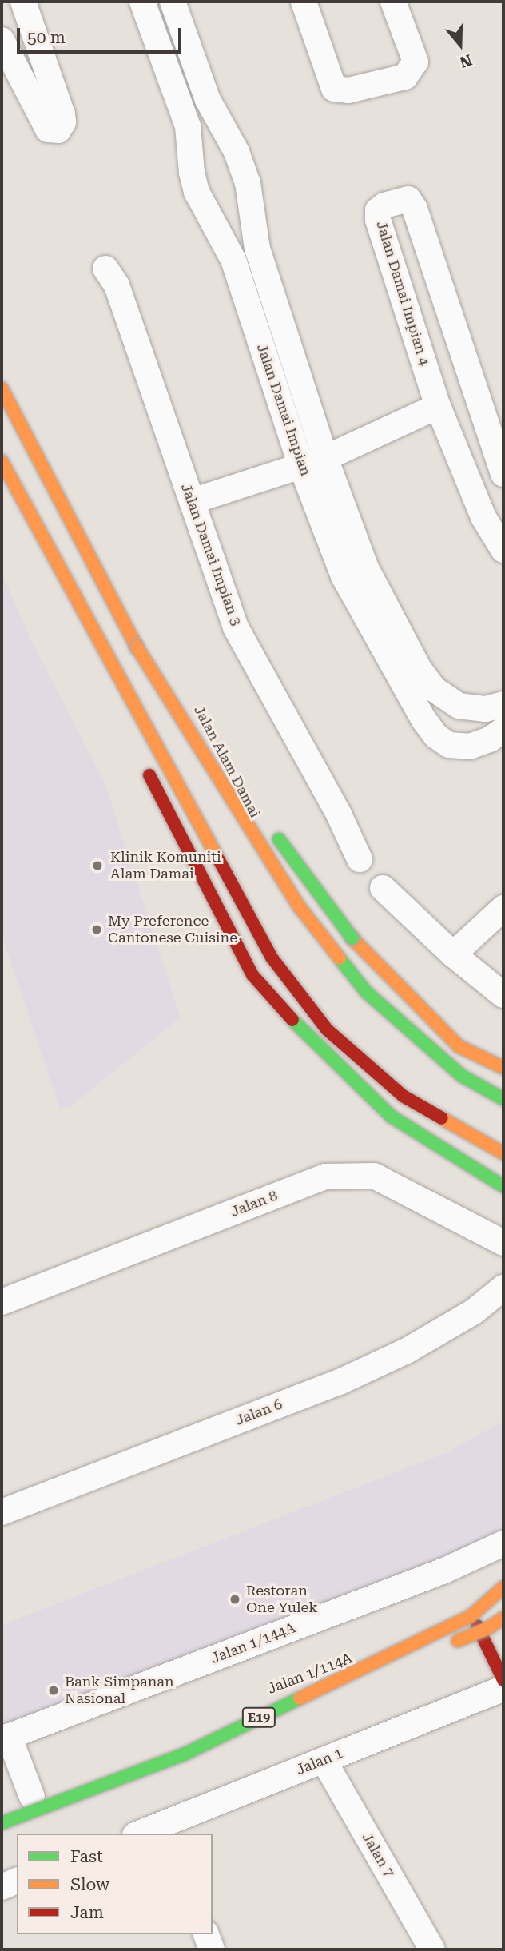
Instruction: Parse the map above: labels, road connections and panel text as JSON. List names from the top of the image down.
{
  "streets": {
    "main road": ["Jalan Alam Damai", "Jalan 1/114A", "E19"],
    "street": [
      "Jalan Damai Impian 4",
      "Jalan Damai Impian",
      "Jalan Damai Impian 3",
      "Jalan 8",
      "Jalan 6",
      "Jalan 1/144A",
      "Jalan 1",
      "Jalan 7"
    ]
  },
  "crossings": [
    ["Jalan 1", "Jalan 7"]
  ],
  "places": [
    "Klinik Komuniti Alam Damai",
    "My Preference Cantonese Cuisine",
    "Restoran One Yulek",
    "Bank Simpanan Nasional"
  ],
  "legend": ["Fast", "Slow", "Jam"],
  "scale_bar": "50 m",
  "north": "bottom"
}
